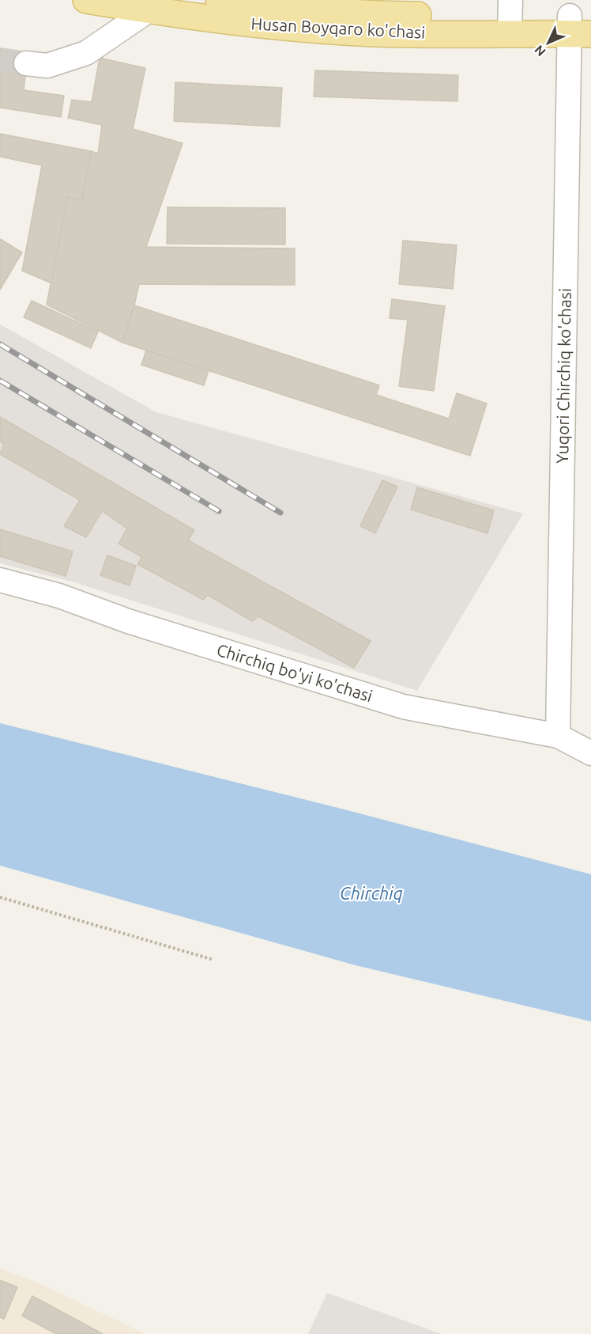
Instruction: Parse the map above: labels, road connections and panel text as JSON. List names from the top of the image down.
{
  "streets": {
    "main road": ["Husan Boyqaro ko'chasi"],
    "street": ["Yuqori Chirchiq ko'chasi", "Chirchiq bo'yi ko'chasi"]
  },
  "crossings": [
    ["Husan Boyqaro ko'chasi", "Yuqori Chirchiq ko'chasi"],
    ["Yuqori Chirchiq ko'chasi", "Chirchiq bo'yi ko'chasi"]
  ],
  "water": ["Chirchiq"],
  "north": "bottom left"
}
